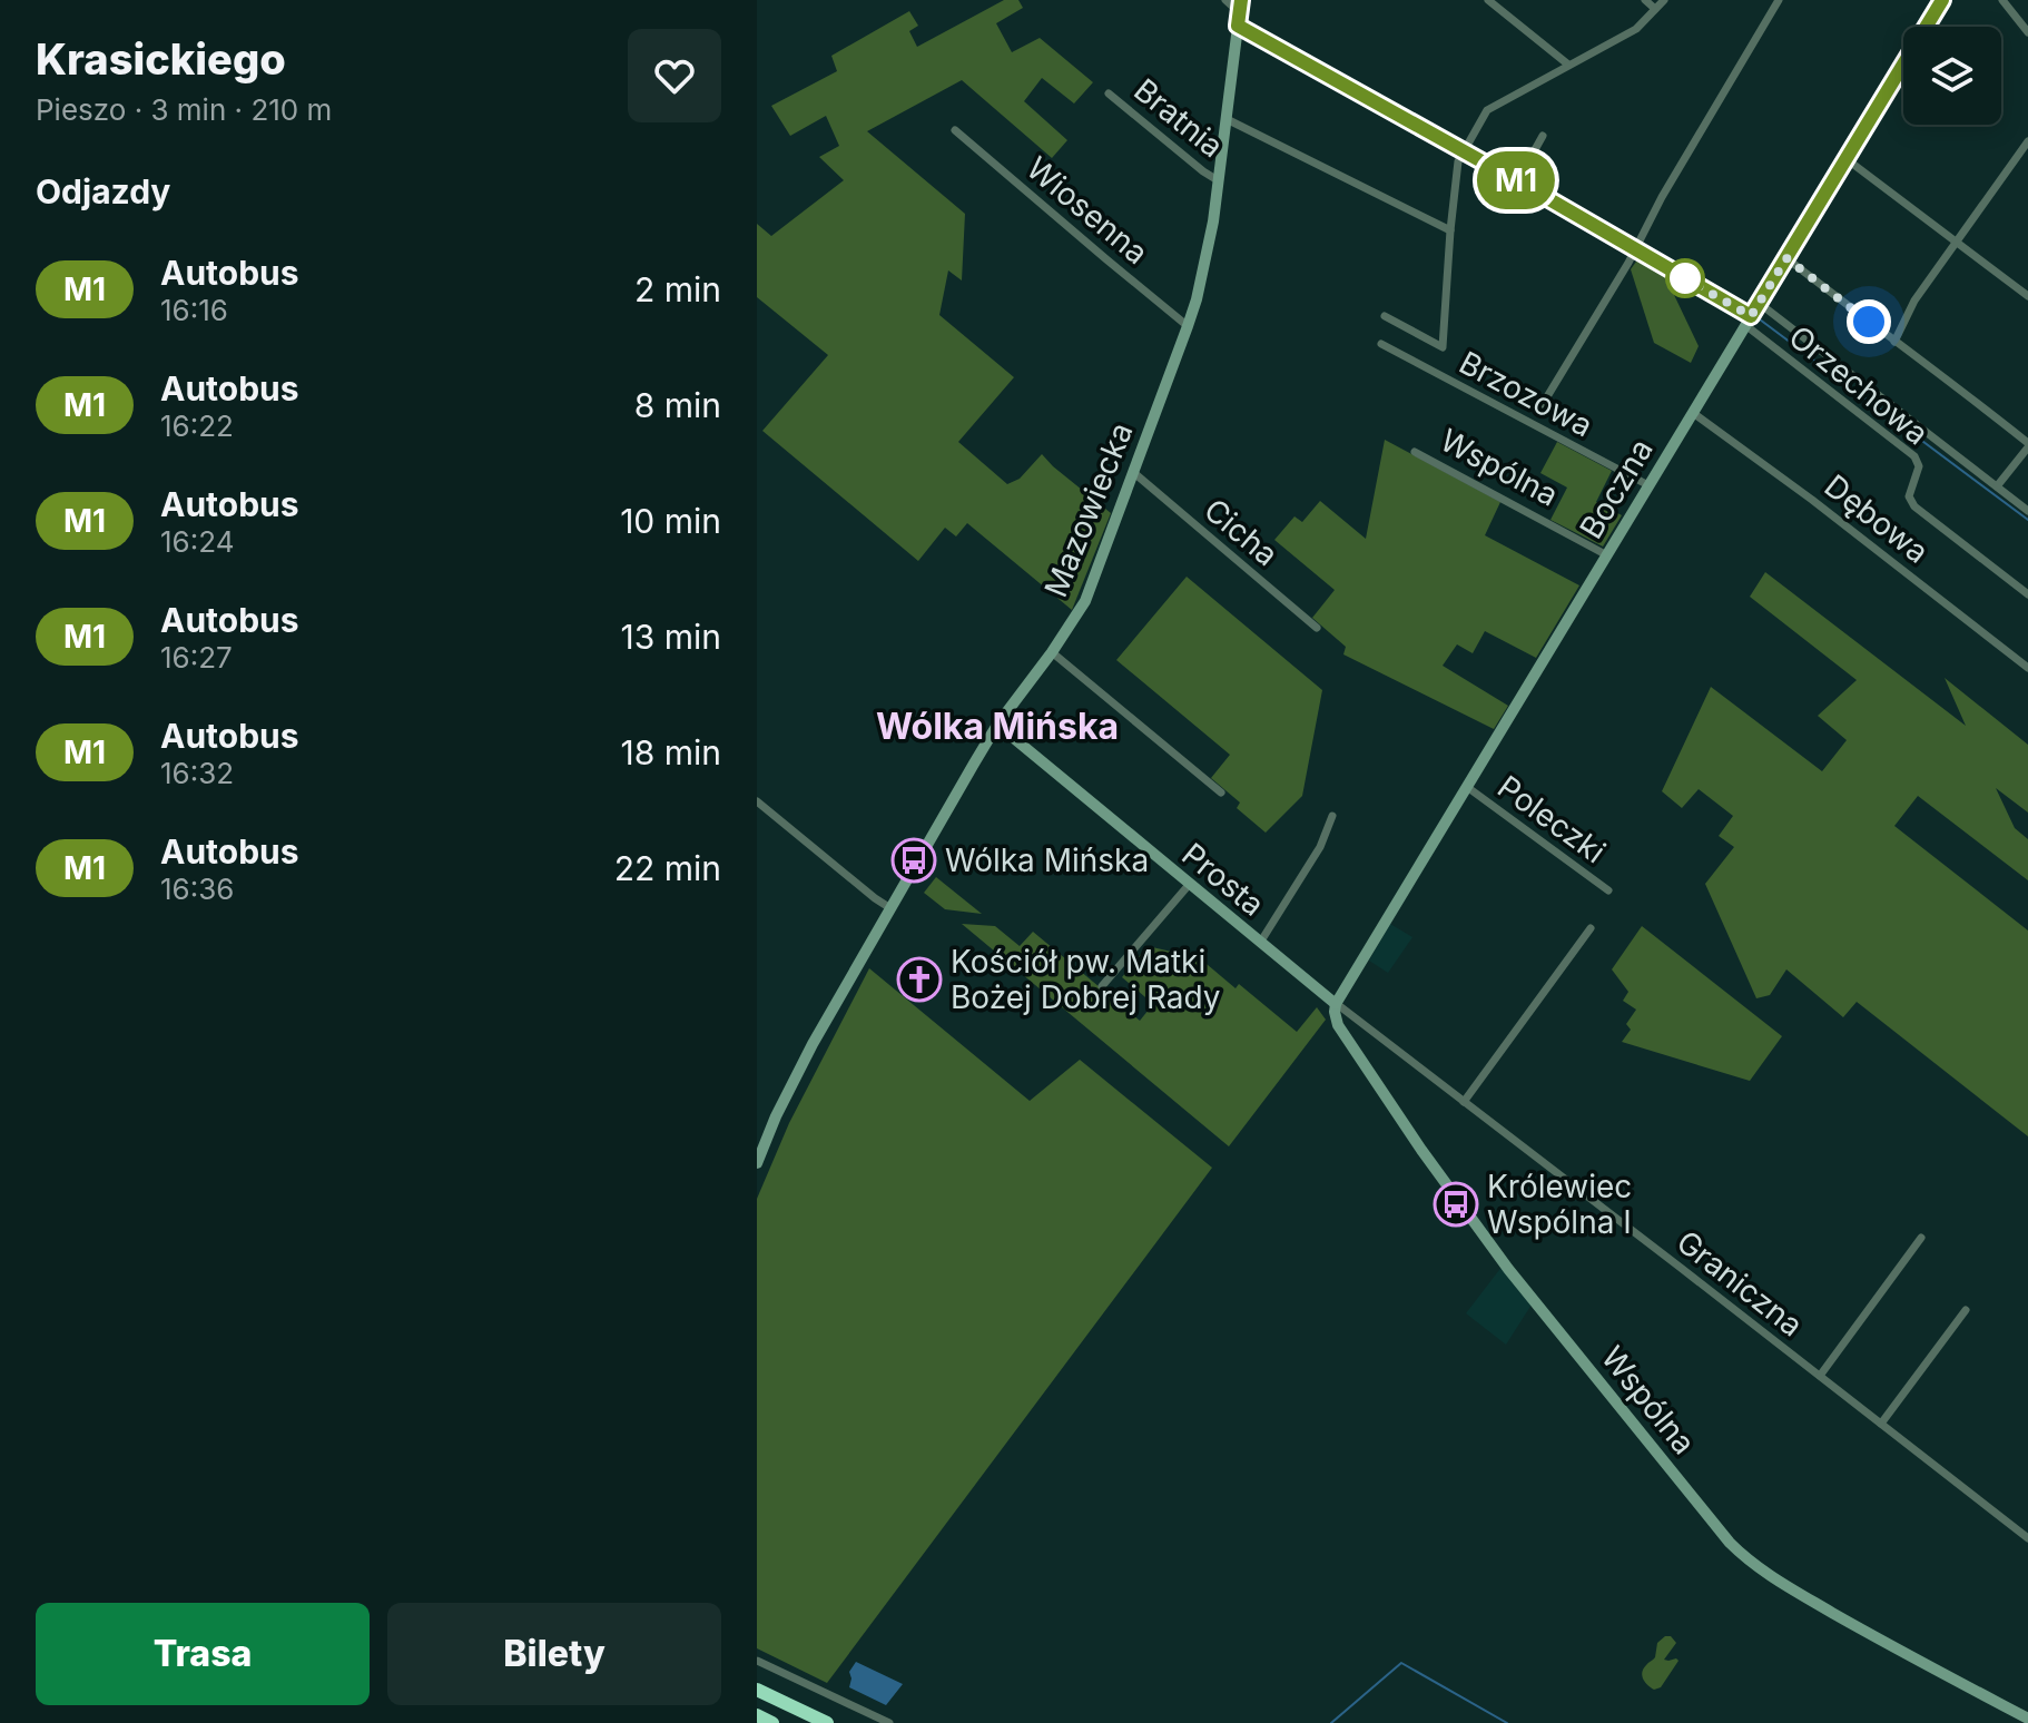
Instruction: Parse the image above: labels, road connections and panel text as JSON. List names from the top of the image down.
{
  "streets": {
    "street": [
      "Bratnia",
      "Wiosenna",
      "Orzechowa",
      "Brzozowa",
      "Wspólna",
      "Boczna",
      "Mazowiecka",
      "Dębowa",
      "Cicha",
      "Poleczki",
      "Prosta",
      "Graniczna"
    ]
  },
  "crossings": [
    ["Bratnia", "Mazowiecka"],
    ["Wiosenna", "Mazowiecka"],
    ["Orzechowa", "Boczna"],
    ["Brzozowa", "Boczna"],
    ["Wspólna", "Boczna"],
    ["Wspólna", "Prosta"],
    ["Wspólna", "Graniczna"],
    ["Boczna", "Dębowa"],
    ["Boczna", "Poleczki"],
    ["Boczna", "Prosta"],
    ["Boczna", "Graniczna"],
    ["Mazowiecka", "Cicha"],
    ["Mazowiecka", "Prosta"],
    ["Prosta", "Graniczna"]
  ],
  "districts": ["Wólka Mińska"],
  "places": {
    "bus stop": ["Wólka Mińska", "Królewiec Wspólna I"],
    "church": ["Kościół pw. Matki Bożej Dobrej Rady"]
  },
  "lines": ["bus line M1"],
  "page": {
    "heading": [
      ["Krasickiego", "Pieszo · 3 min · 210 m"],
      "Odjazdy"
    ],
    "on_map": "M1",
    "list": [
      {
        "mark": "M1",
        "name": "Autobus",
        "note": "16:16",
        "value": "2 min"
      },
      {
        "mark": "M1",
        "name": "Autobus",
        "note": "16:22",
        "value": "8 min"
      },
      {
        "mark": "M1",
        "name": "Autobus",
        "note": "16:24",
        "value": "10 min"
      },
      {
        "mark": "M1",
        "name": "Autobus",
        "note": "16:27",
        "value": "13 min"
      },
      {
        "mark": "M1",
        "name": "Autobus",
        "note": "16:32",
        "value": "18 min"
      },
      {
        "mark": "M1",
        "name": "Autobus",
        "note": "16:36",
        "value": "22 min"
      }
    ],
    "buttons": ["Trasa", "Bilety"]
  }
}
